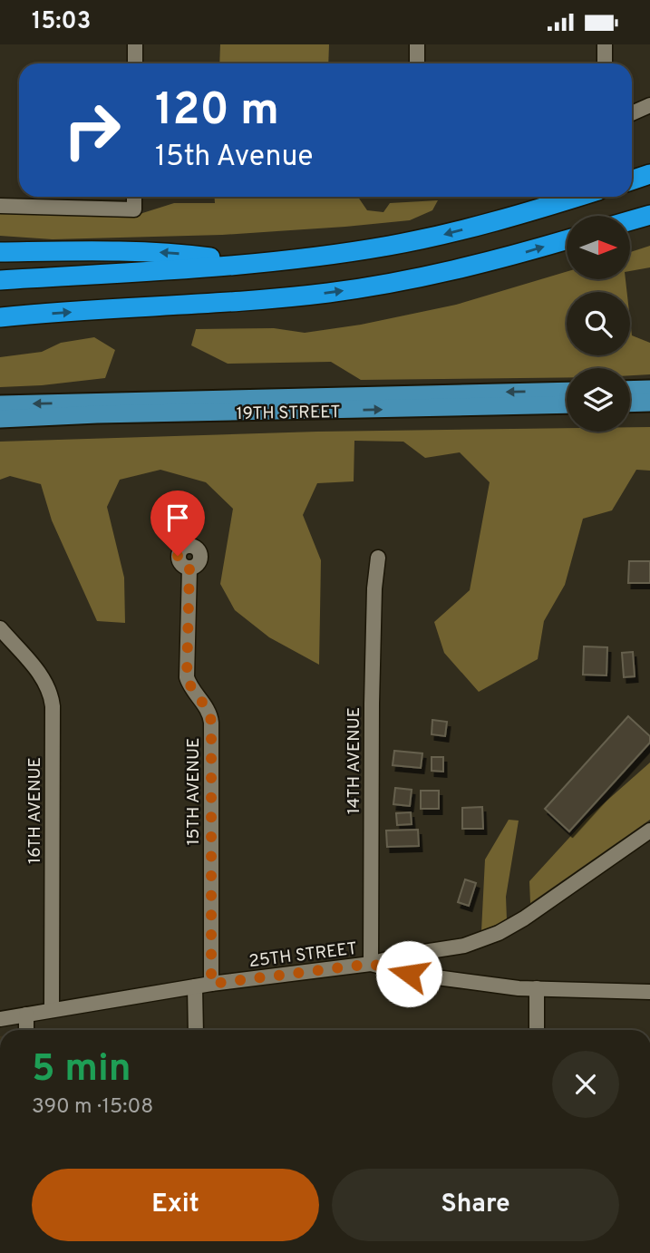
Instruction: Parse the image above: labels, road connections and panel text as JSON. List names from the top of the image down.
{
  "streets": {
    "main road": ["19TH STREET"],
    "street": [
      "14TH AVENUE",
      "15TH AVENUE",
      "16TH AVENUE",
      "25TH STREET"
    ]
  },
  "crossings": [
    ["14TH AVENUE", "25TH STREET"],
    ["15TH AVENUE", "25TH STREET"],
    ["16TH AVENUE", "25TH STREET"]
  ],
  "north": "right",
  "page": {
    "status": "15:03",
    "turn": ["120 m", "15th Avenue"],
    "heading": ["5 min", "390 m · 15:08"],
    "buttons": ["Exit", "Share"]
  }
}
